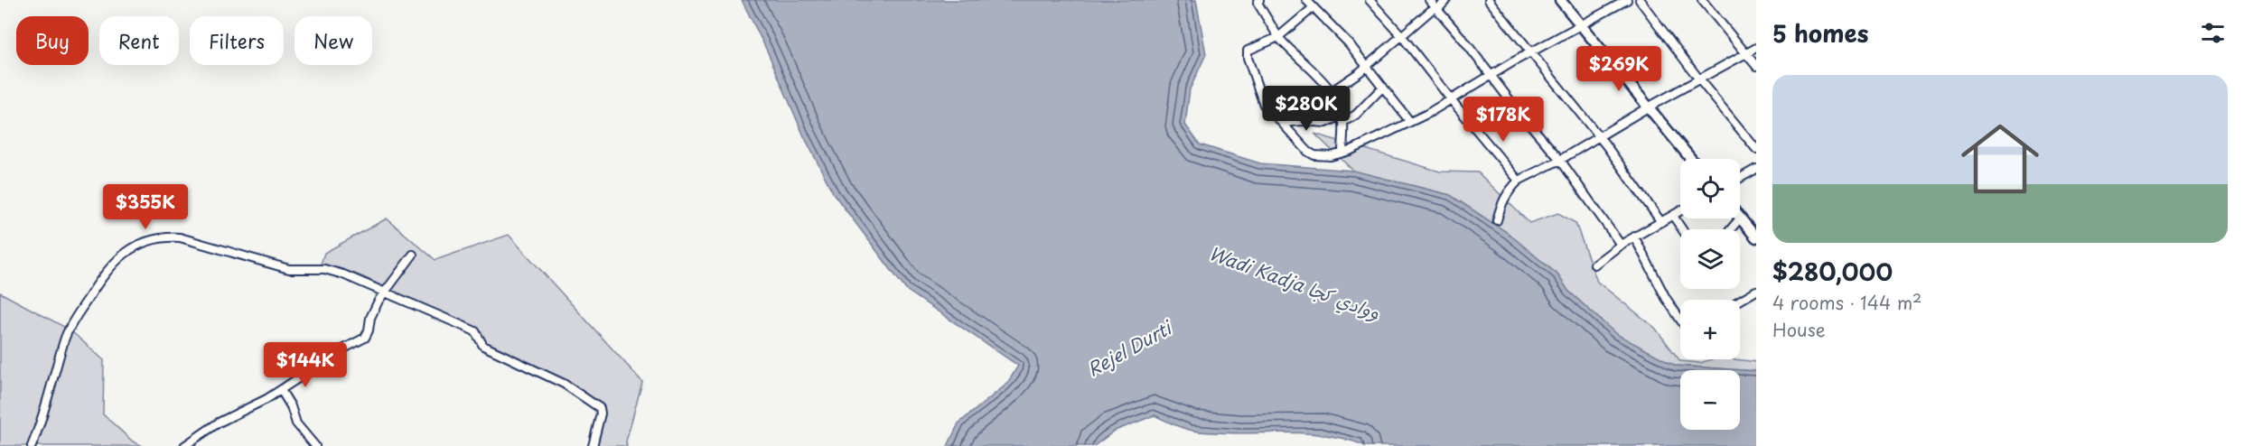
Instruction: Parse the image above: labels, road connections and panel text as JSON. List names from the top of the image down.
{
  "water": ["Wadi Kadja ووادي كجا", "Rejel Durti"],
  "page": {
    "heading": "5 homes",
    "chip": [
      "Buy",
      "Rent",
      "Filters",
      "New"
    ],
    "price": [
      "$269K",
      "$280K",
      "$178K",
      "$355K",
      "$144K"
    ],
    "list": [
      {
        "name": "$280,000",
        "note": "4 rooms · 144 m² · House"
      }
    ],
    "map_buttons": ["+", "−"]
  }
}
